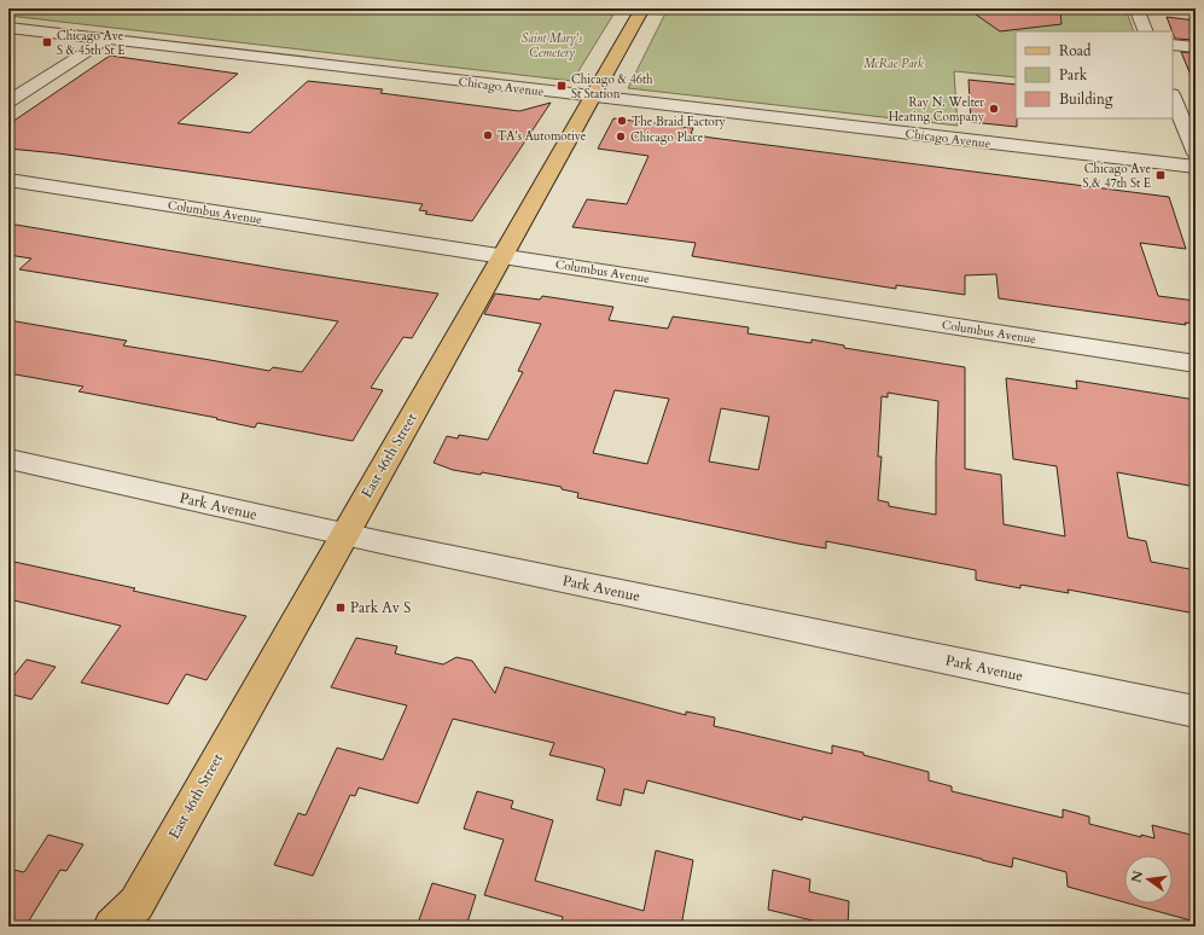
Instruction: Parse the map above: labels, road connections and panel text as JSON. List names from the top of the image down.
{
  "streets": {
    "main road": ["East 46th Street"],
    "street": ["Chicago Avenue", "Columbus Avenue", "Park Avenue"]
  },
  "crossings": [
    ["Chicago Avenue", "East 46th Street"],
    ["Columbus Avenue", "East 46th Street"],
    ["East 46th Street", "Park Avenue"]
  ],
  "parks": ["Saint Mary's Cemetery", "McRae Park"],
  "places": {
    "transit": [
      "Chicago Ave S & 45th St E",
      "Chicago & 46th St Station",
      "Chicago Ave S & 47th St E",
      "Park Av S"
    ],
    "other": [
      "Ray N. Welter Heating Company",
      "The Braid Factory",
      "TA's Automotive",
      "Chicago Place"
    ]
  },
  "legend": ["Road", "Park", "Building"],
  "north": "left"
}
